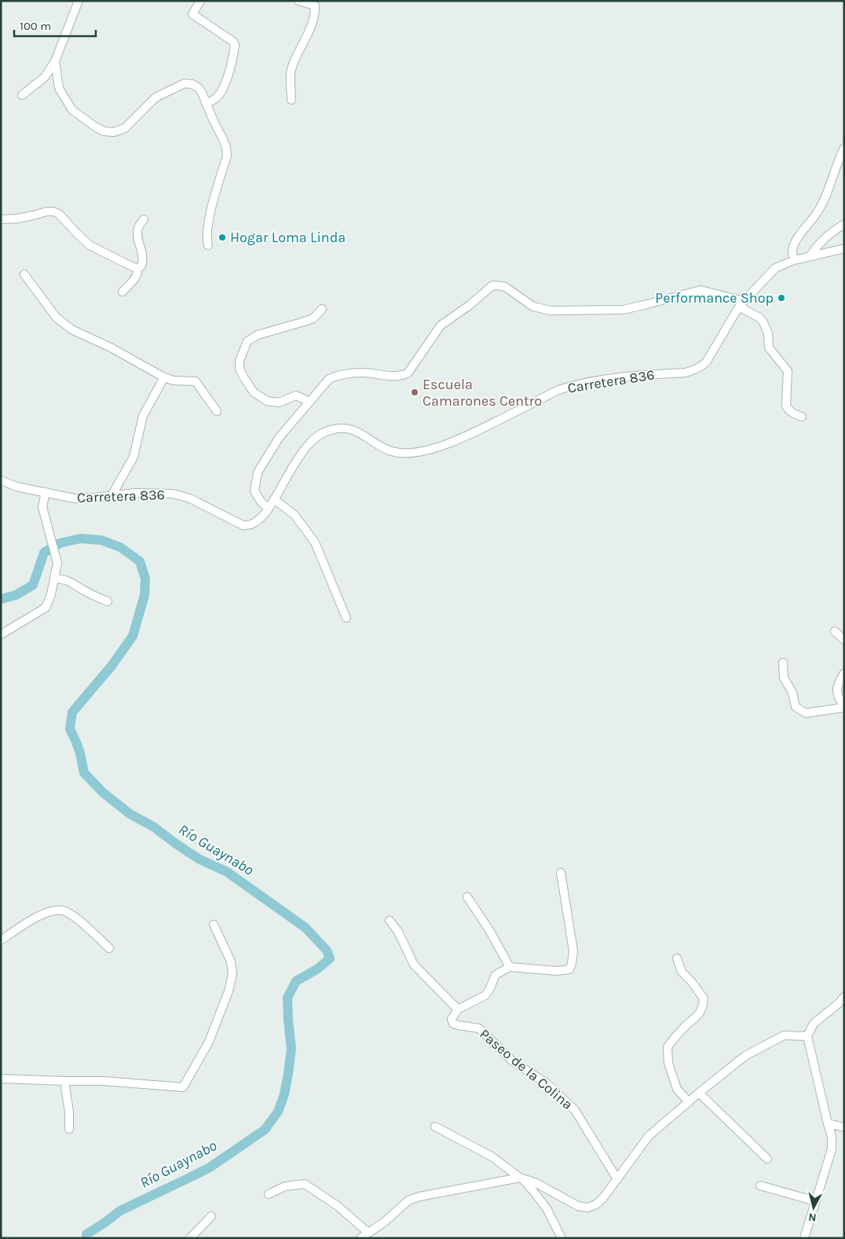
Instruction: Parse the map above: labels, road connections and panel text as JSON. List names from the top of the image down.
{
  "streets": {
    "street": ["Carretera 836", "Paseo de la Colina"]
  },
  "water": ["Río Guaynabo"],
  "places": ["Hogar Loma Linda", "Performance Shop", "Escuela Camarones Centro"],
  "scale_bar": "100 m",
  "north": "bottom"
}
